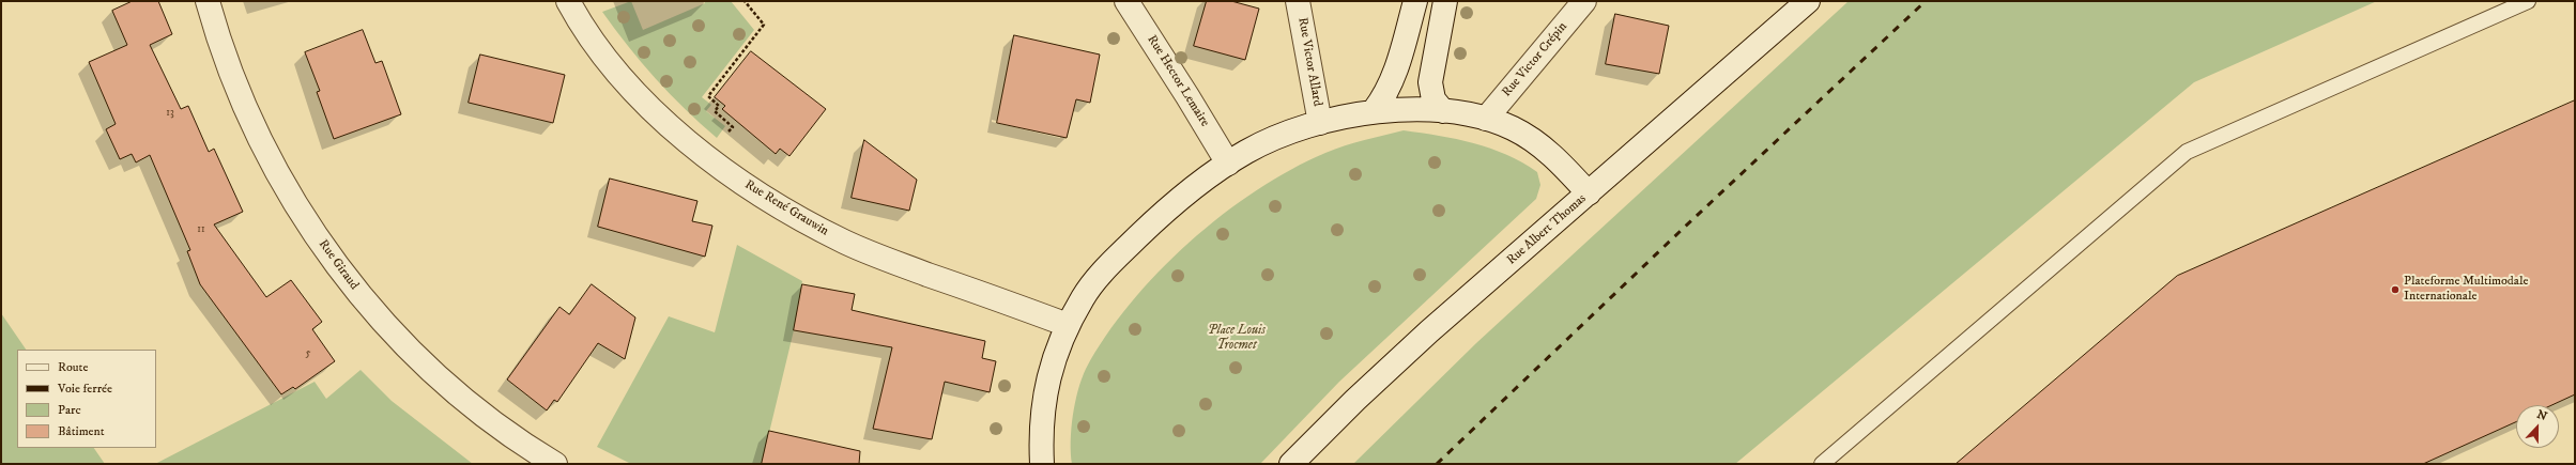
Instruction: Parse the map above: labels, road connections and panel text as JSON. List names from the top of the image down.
{
  "streets": {
    "street": [
      "Rue Victor Crépin",
      "Rue Victor Allard",
      "Rue Hector Lemaire",
      "Rue René Grauwin",
      "Rue Albert Thomas",
      "Rue Giraud"
    ]
  },
  "parks": ["Place Louis Trocmet"],
  "places": ["Plateforme Multimodale Internationale"],
  "house_numbers": ["13", "11", "5"],
  "legend": [
    "Route",
    "Voie ferrée",
    "Parc",
    "Bâtiment"
  ],
  "north": "top"
}
